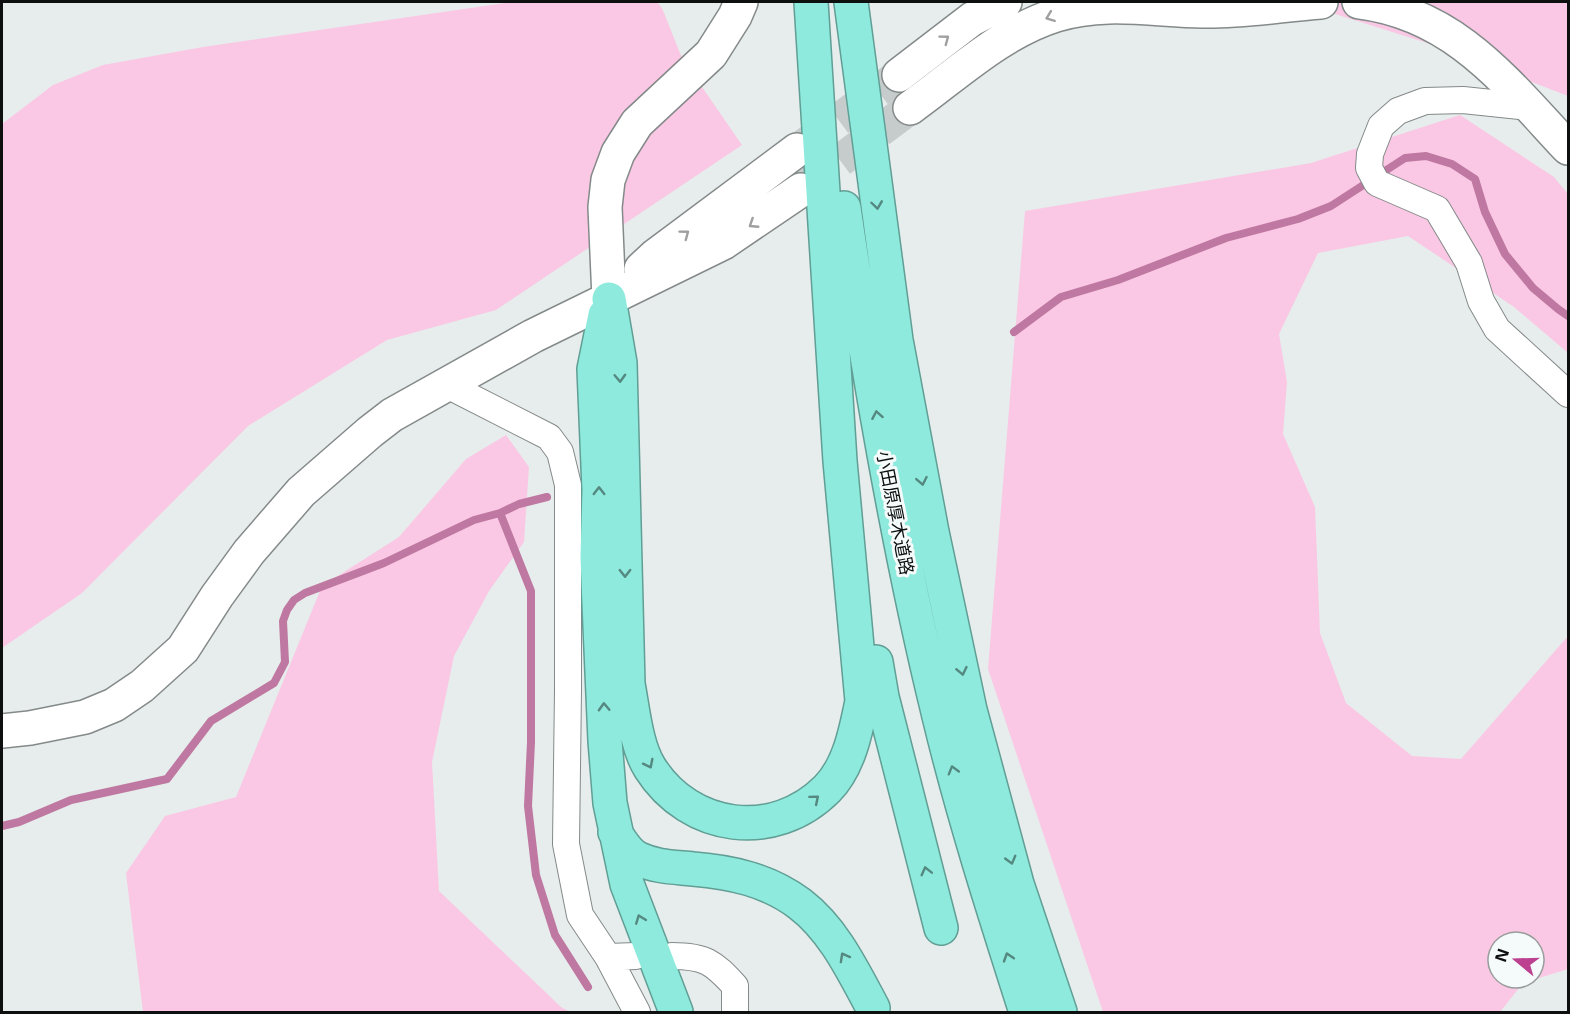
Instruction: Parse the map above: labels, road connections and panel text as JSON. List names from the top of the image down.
{
  "streets": {
    "highway": ["小田原厚木道路"]
  },
  "north": "left"
}
